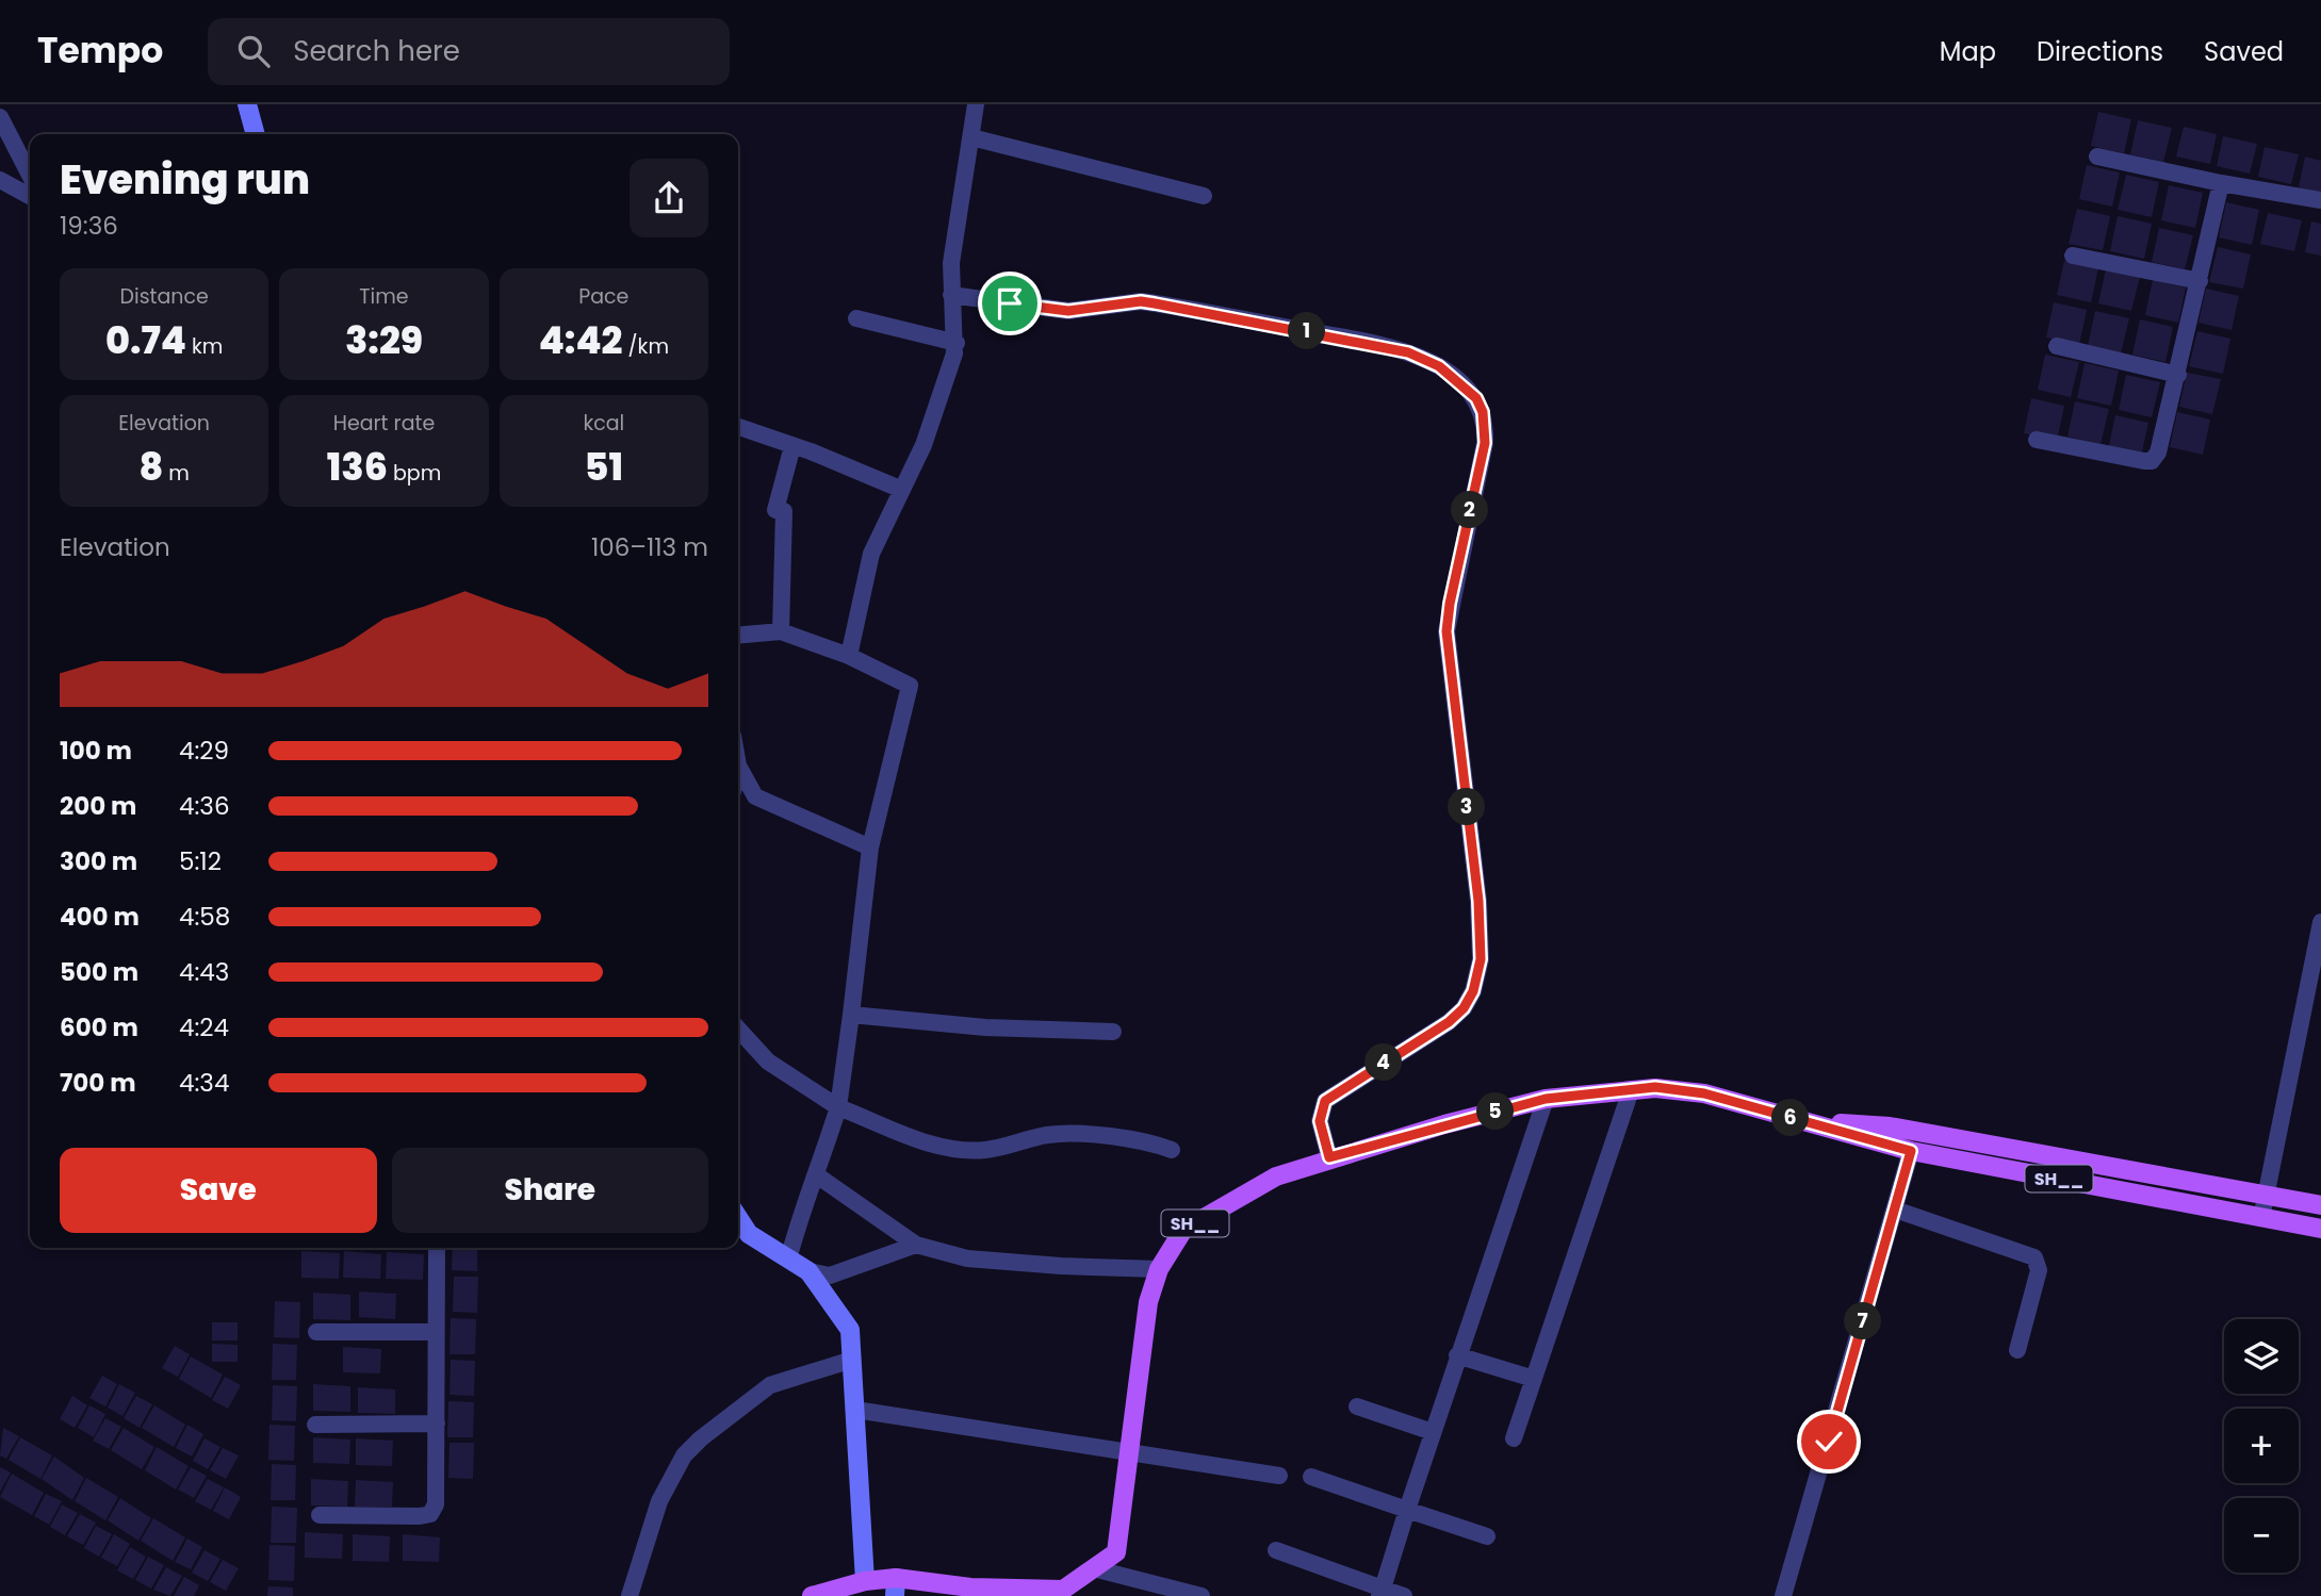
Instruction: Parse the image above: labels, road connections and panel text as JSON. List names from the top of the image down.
{
  "streets": {
    "main road": ["SH__"]
  },
  "page": {
    "header": "Tempo",
    "search": "Search here",
    "nav": ["Map", "Directions", "Saved"],
    "heading": ["Evening run", "19:36"],
    "stats": [
      ["Distance", "0.74 km"],
      ["Time", "3:29"],
      ["Pace", "4:42 /km"],
      ["Elevation", "8 m"],
      ["Heart rate", "136 bpm"],
      ["kcal", "51"]
    ],
    "pins": [
      "1",
      "2",
      "3",
      "4",
      "5",
      "6",
      "7"
    ],
    "chart": ["Elevation", "106–113 m"],
    "list": [
      {
        "name": "100 m",
        "note": "4:29"
      },
      {
        "name": "200 m",
        "note": "4:36"
      },
      {
        "name": "300 m",
        "note": "5:12"
      },
      {
        "name": "400 m",
        "note": "4:58"
      },
      {
        "name": "500 m",
        "note": "4:43"
      },
      {
        "name": "600 m",
        "note": "4:24"
      },
      {
        "name": "700 m",
        "note": "4:34"
      }
    ],
    "buttons": ["Save", "Share"],
    "map_buttons": ["+", "−"]
  }
}
